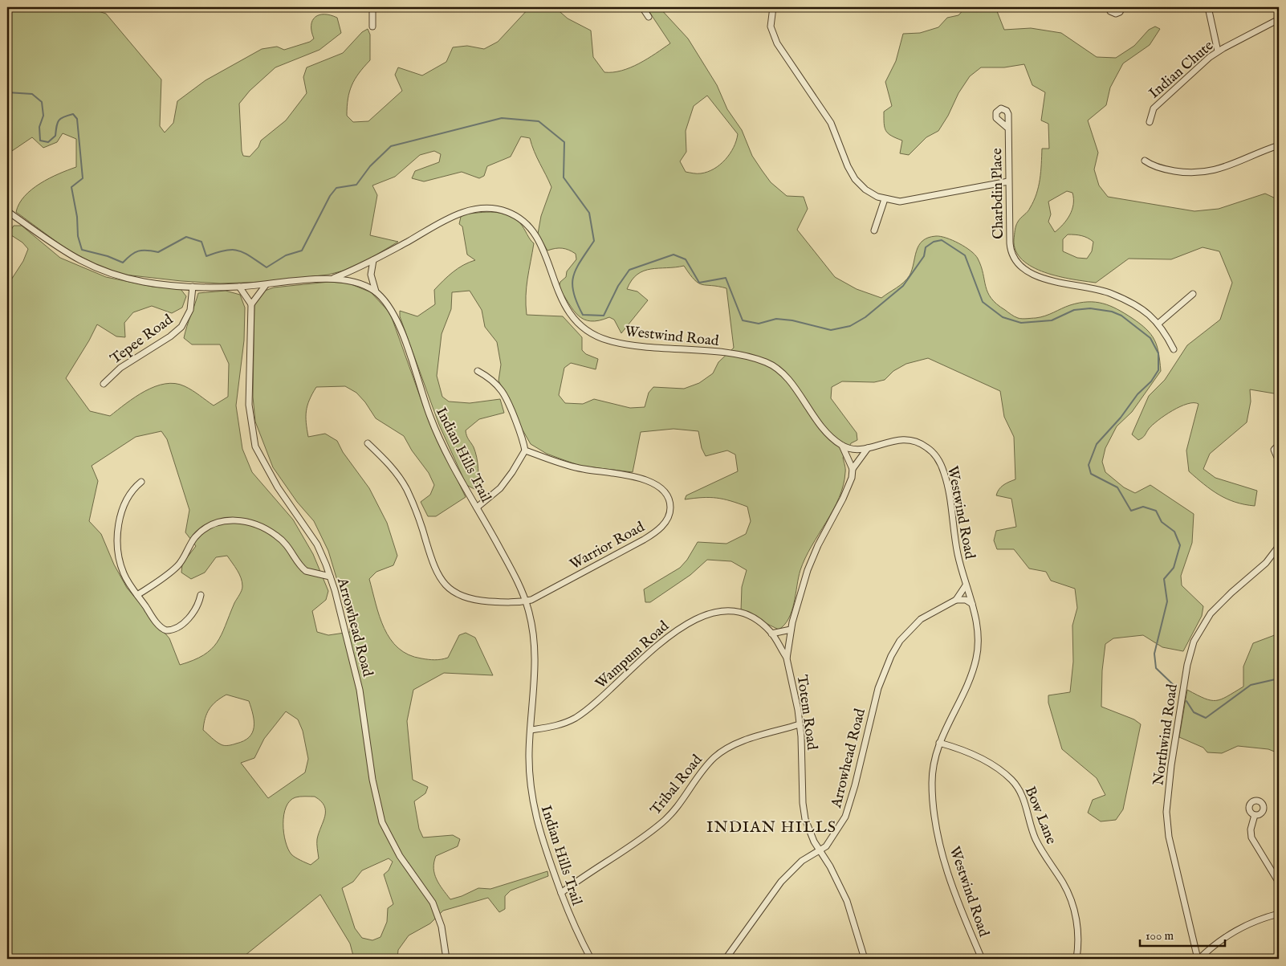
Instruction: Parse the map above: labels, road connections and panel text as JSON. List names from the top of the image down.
{
  "streets": {
    "street": [
      "Indian Chute",
      "Charbdin Place",
      "Westwind Road",
      "Tepee Road",
      "Indian Hills Trail",
      "Warrior Road",
      "Arrowhead Road",
      "Wampum Road",
      "Totem Road",
      "Northwind Road",
      "Tribal Road",
      "Bow Lane"
    ]
  },
  "crossings": [
    ["Westwind Road", "Indian Hills Trail"],
    ["Westwind Road", "Arrowhead Road"],
    ["Westwind Road", "Totem Road"],
    ["Westwind Road", "Bow Lane"],
    ["Tepee Road", "Indian Hills Trail"],
    ["Indian Hills Trail", "Warrior Road"],
    ["Indian Hills Trail", "Wampum Road"],
    ["Indian Hills Trail", "Tribal Road"],
    ["Arrowhead Road", "Totem Road"],
    ["Wampum Road", "Totem Road"],
    ["Totem Road", "Tribal Road"]
  ],
  "districts": ["INDIAN HILLS"],
  "scale_bar": "100 m"
}
